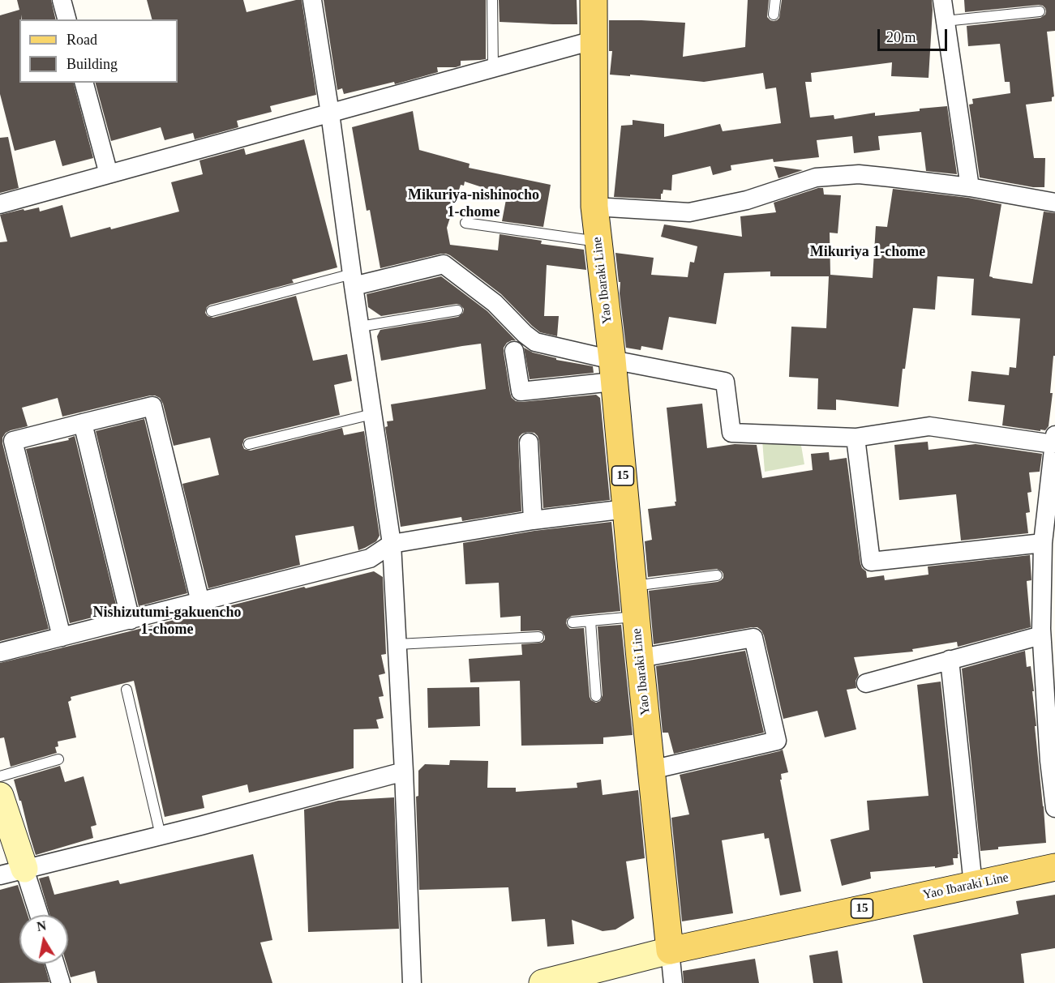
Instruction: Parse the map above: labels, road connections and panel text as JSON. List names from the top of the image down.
{
  "streets": {
    "main road": ["Yao Ibaraki Line", "15"]
  },
  "districts": ["Mikuriya-nishinocho 1-chome", "Mikuriya 1-chome", "Nishizutumi-gakuencho 1-chome"],
  "legend": ["Road", "Building"],
  "scale_bar": "20 m",
  "north": "top"
}
